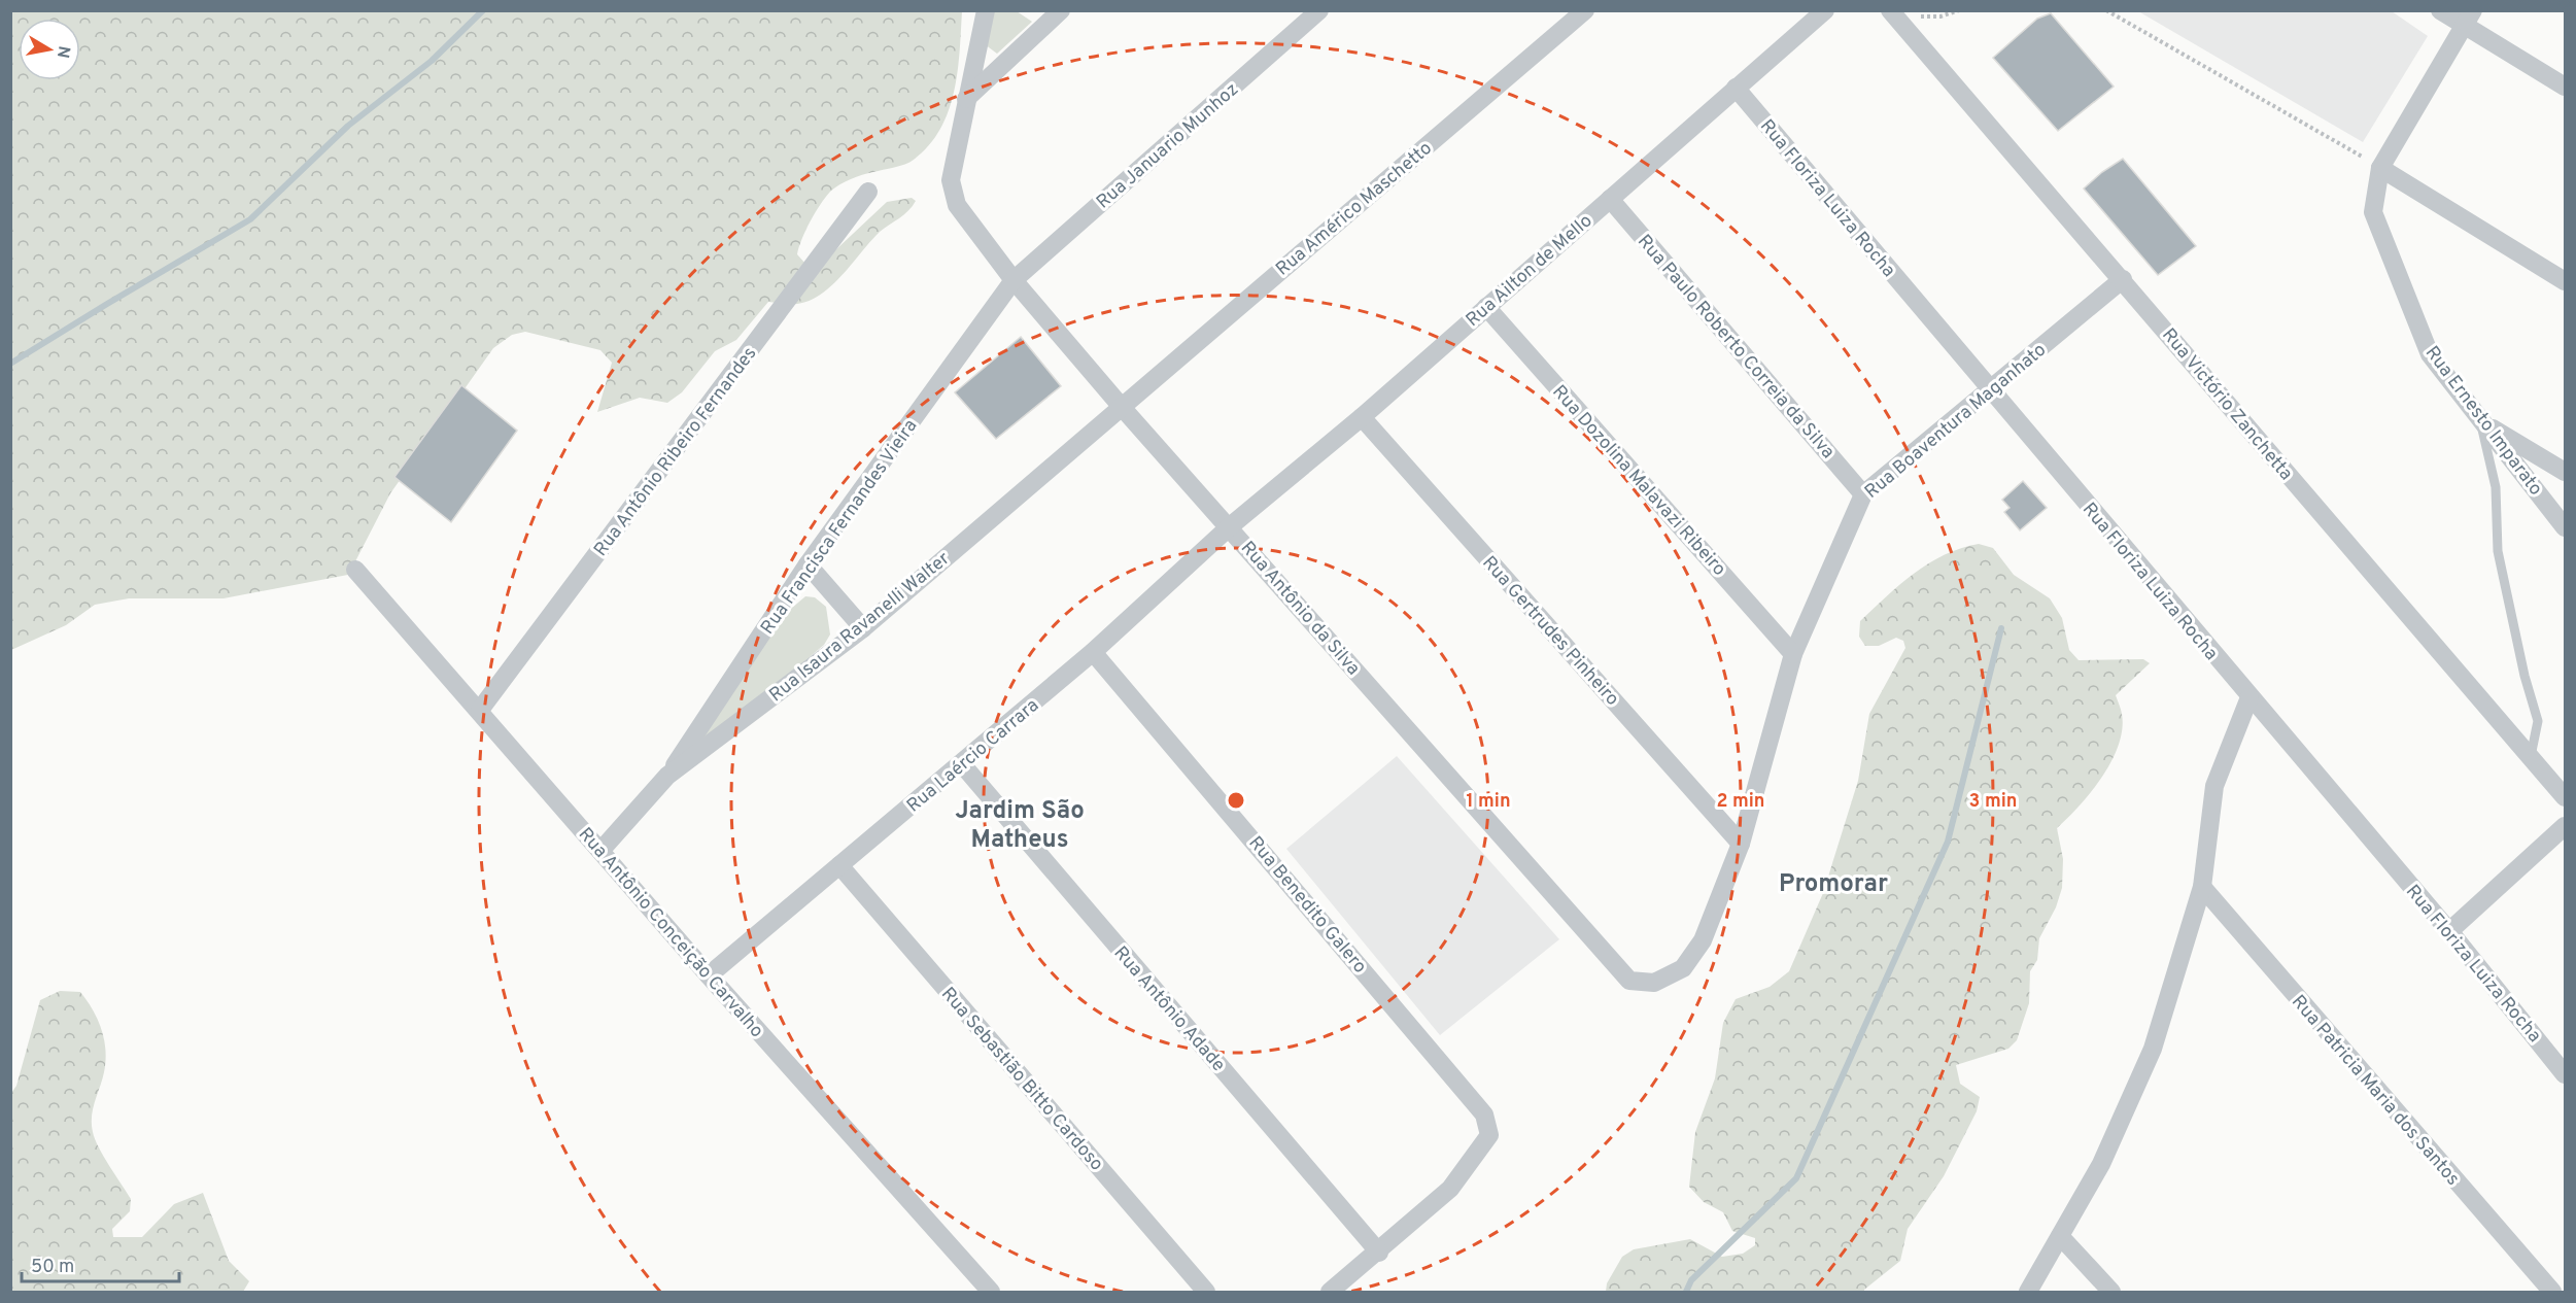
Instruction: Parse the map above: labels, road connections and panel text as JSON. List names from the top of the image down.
{
  "streets": {
    "street": [
      "Rua Januario Munhoz",
      "Rua Floriza Luiza Rocha",
      "Rua Américo Maschetto",
      "Rua Ailton de Mello",
      "Rua Paulo Roberto Correia da Silva",
      "Rua Victório Zanchetta",
      "Rua Boaventura Maganhato",
      "Rua Ernesto Imparato",
      "Rua Antônio Ribeiro Fernandes",
      "Rua Dozolina Malavazi Ribeiro",
      "Rua Francisca Fernandes Vieira",
      "Rua Antônio da Silva",
      "Rua Isaura Ravanelli Walter",
      "Rua Gertrudes Pinheiro",
      "Rua Laércio Carrara",
      "Rua Benedito Galero",
      "Rua Antônio Conceição Carvalho",
      "Rua Antônio Adade",
      "Rua Sebastião Bitto Cardoso",
      "Rua Patricia Maria dos Santos"
    ]
  },
  "crossings": [
    ["Rua Januario Munhoz", "Rua Francisca Fernandes Vieira"],
    ["Rua Januario Munhoz", "Rua Antônio da Silva"],
    ["Rua Floriza Luiza Rocha", "Rua Ailton de Mello"],
    ["Rua Floriza Luiza Rocha", "Rua Boaventura Maganhato"],
    ["Rua Américo Maschetto", "Rua Antônio da Silva"],
    ["Rua Américo Maschetto", "Rua Isaura Ravanelli Walter"],
    ["Rua Ailton de Mello", "Rua Paulo Roberto Correia da Silva"],
    ["Rua Ailton de Mello", "Rua Dozolina Malavazi Ribeiro"],
    ["Rua Ailton de Mello", "Rua Antônio da Silva"],
    ["Rua Ailton de Mello", "Rua Gertrudes Pinheiro"],
    ["Rua Ailton de Mello", "Rua Laércio Carrara"],
    ["Rua Paulo Roberto Correia da Silva", "Rua Boaventura Maganhato"],
    ["Rua Victório Zanchetta", "Rua Boaventura Maganhato"],
    ["Rua Boaventura Maganhato", "Rua Dozolina Malavazi Ribeiro"],
    ["Rua Boaventura Maganhato", "Rua Antônio da Silva"],
    ["Rua Boaventura Maganhato", "Rua Gertrudes Pinheiro"],
    ["Rua Antônio Ribeiro Fernandes", "Rua Antônio Conceição Carvalho"],
    ["Rua Francisca Fernandes Vieira", "Rua Antônio da Silva"],
    ["Rua Francisca Fernandes Vieira", "Rua Isaura Ravanelli Walter"],
    ["Rua Antônio da Silva", "Rua Isaura Ravanelli Walter"],
    ["Rua Antônio da Silva", "Rua Laércio Carrara"],
    ["Rua Isaura Ravanelli Walter", "Rua Antônio Conceição Carvalho"],
    ["Rua Laércio Carrara", "Rua Benedito Galero"],
    ["Rua Laércio Carrara", "Rua Antônio Conceição Carvalho"],
    ["Rua Laércio Carrara", "Rua Antônio Adade"],
    ["Rua Laércio Carrara", "Rua Sebastião Bitto Cardoso"],
    ["Rua Benedito Galero", "Rua Antônio Adade"]
  ],
  "districts": ["Jardim São Matheus", "Promorar"],
  "scale_bar": "50 m",
  "north": "right",
  "rings": ["1 min", "2 min", "3 min"]
}
